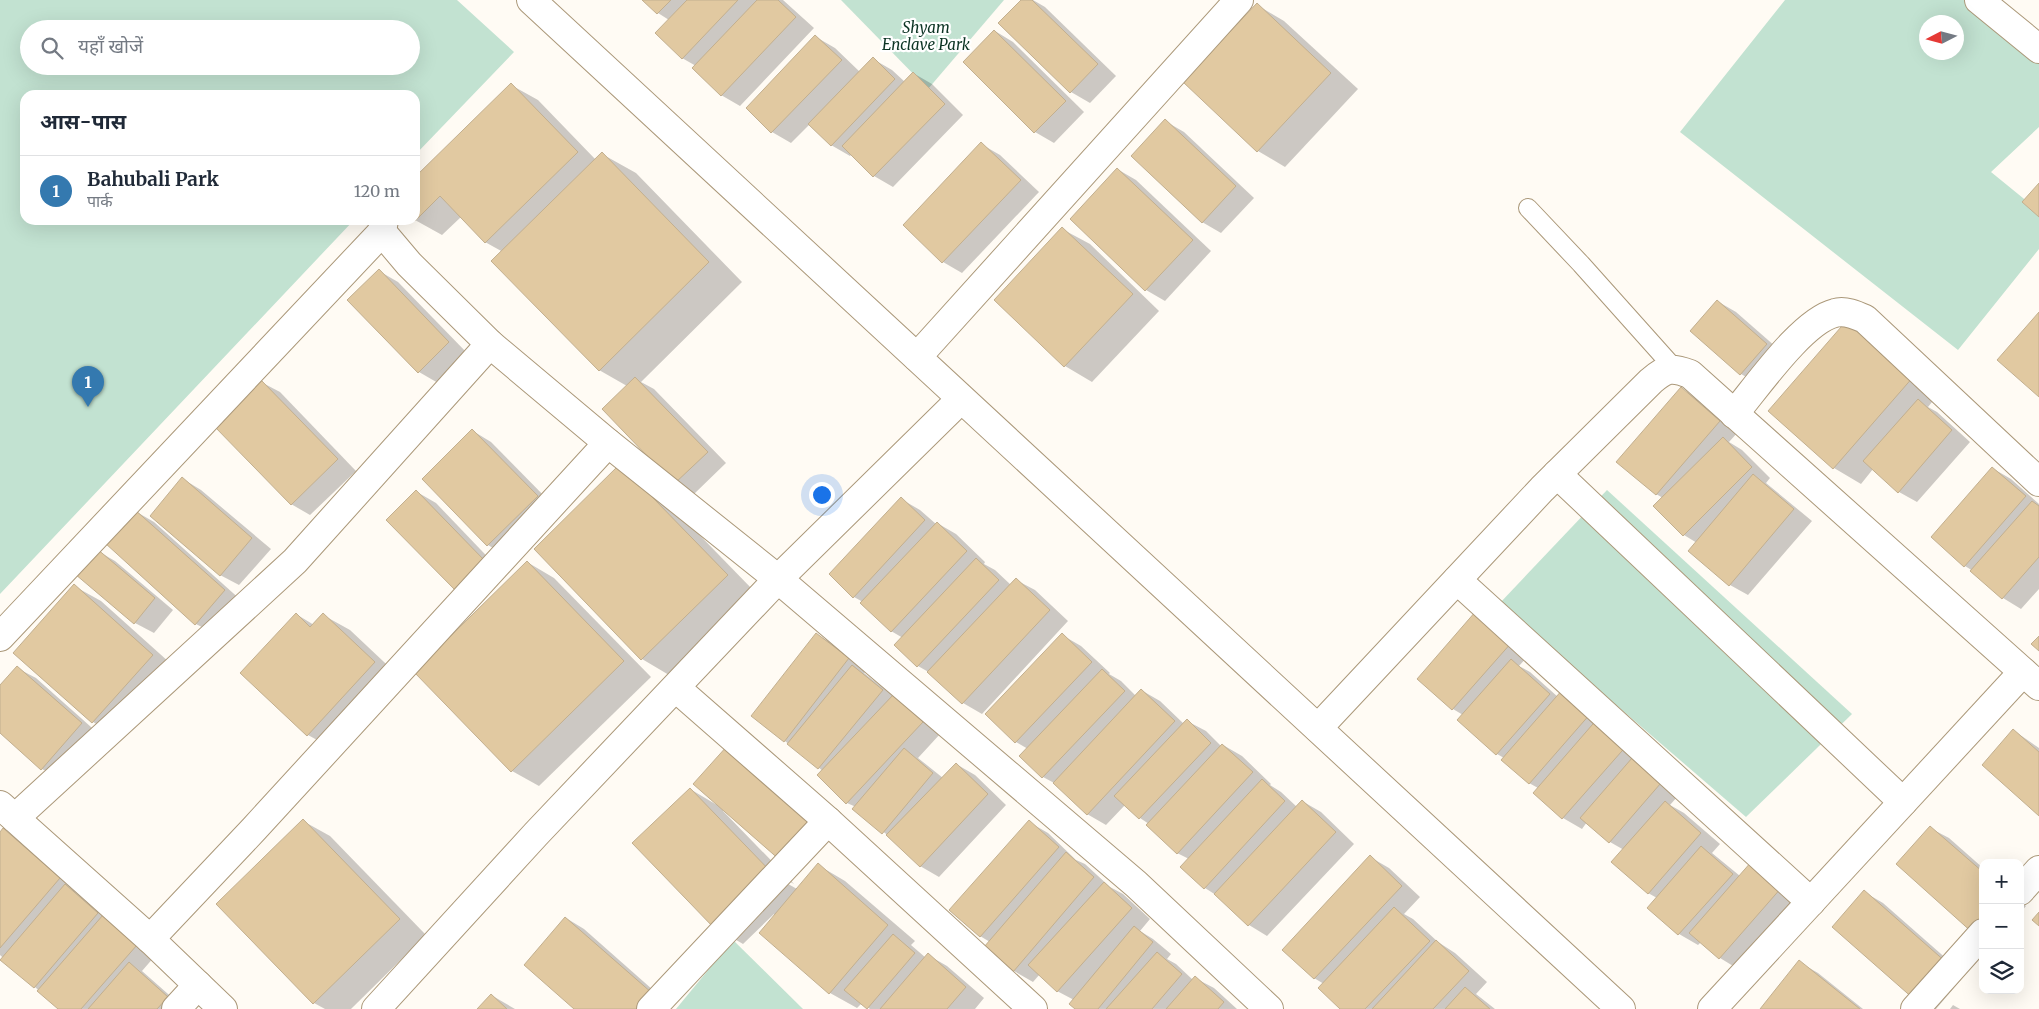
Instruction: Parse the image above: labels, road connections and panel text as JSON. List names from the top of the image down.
{
  "parks": ["Shyam Enclave Park"],
  "north": "left",
  "page": {
    "search": "यहाँ खोजें",
    "heading": "आस-पास",
    "list": [
      {
        "mark": "1",
        "name": "Bahubali Park",
        "note": "पार्क",
        "value": "120 m"
      }
    ],
    "pins": "1",
    "map_buttons": ["+", "−"]
  }
}
